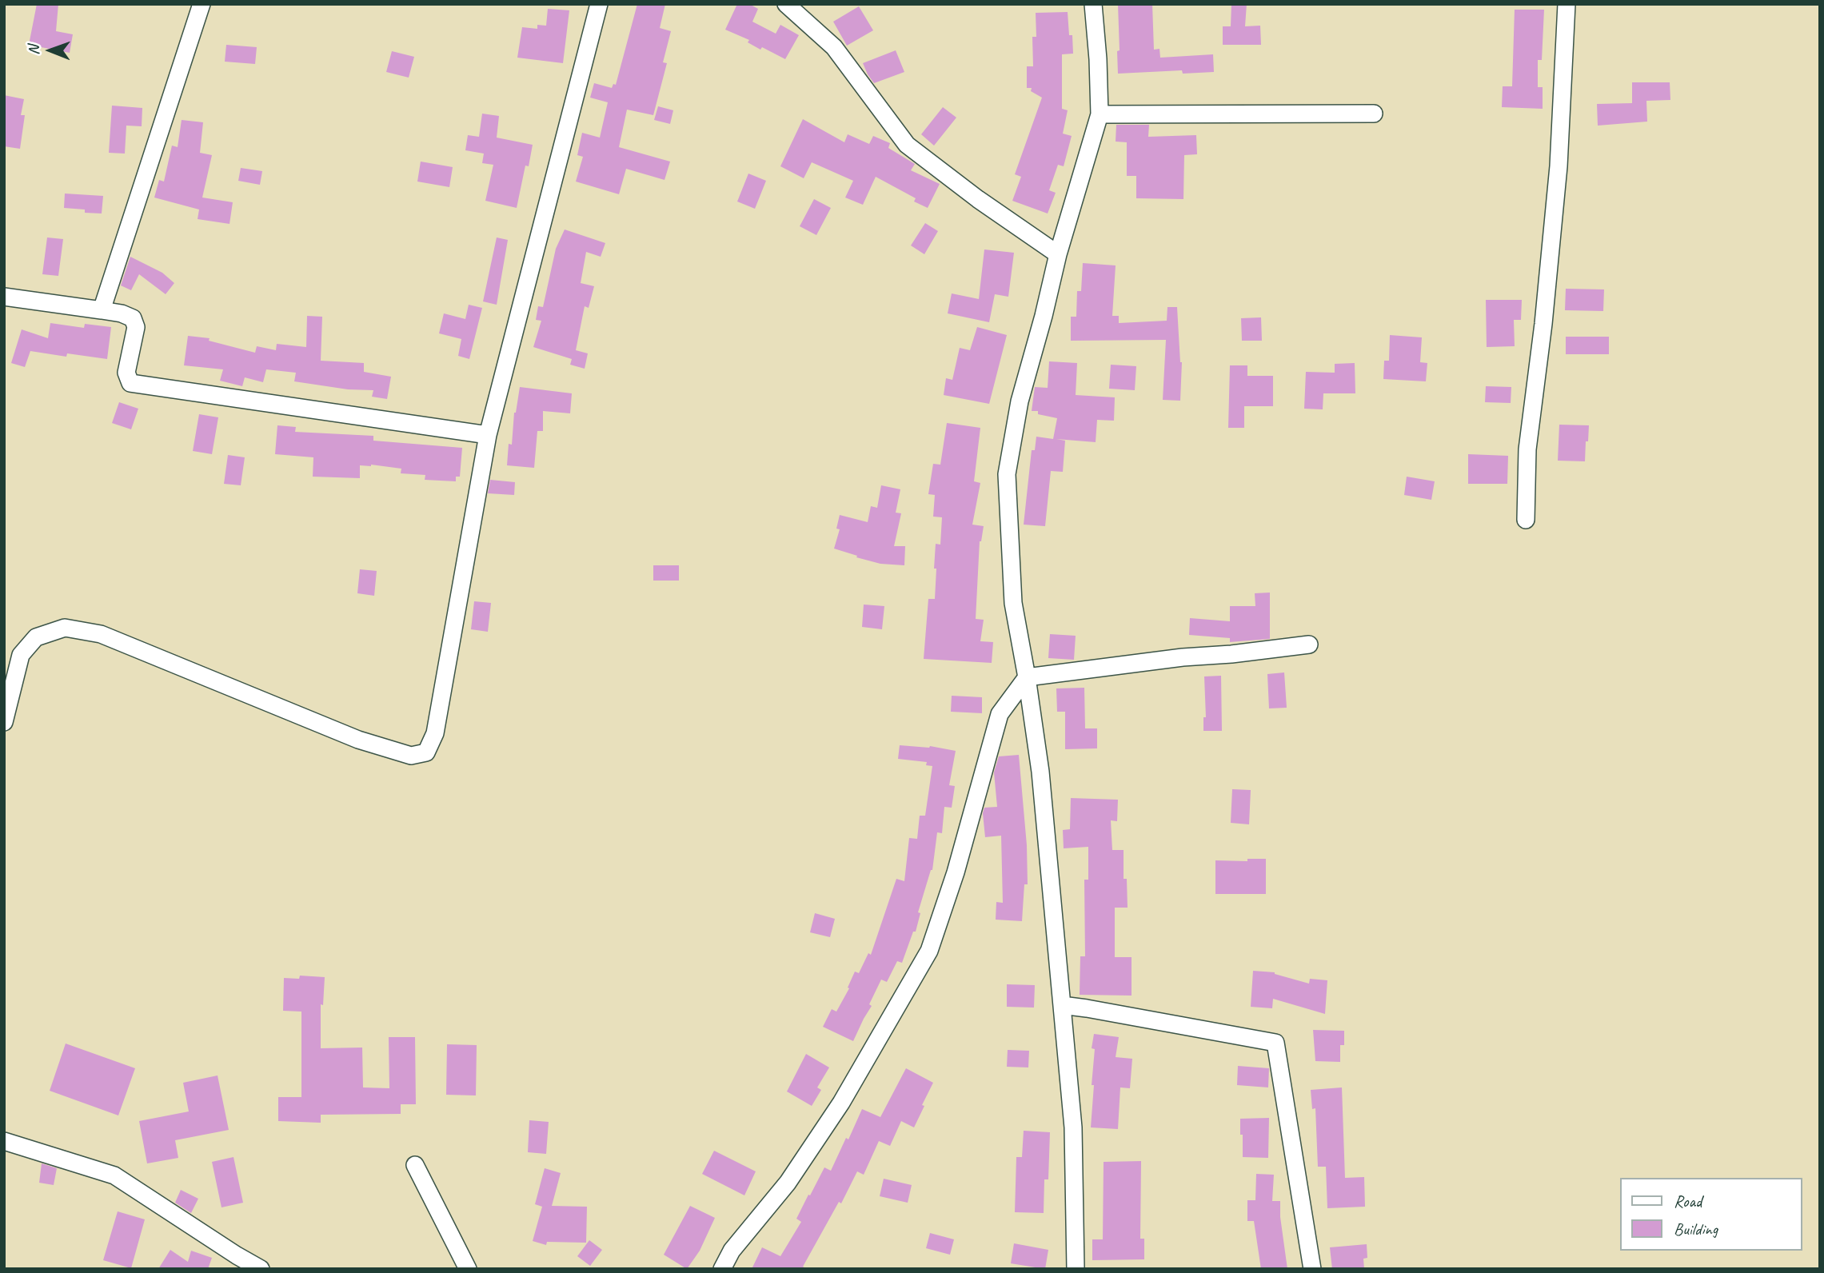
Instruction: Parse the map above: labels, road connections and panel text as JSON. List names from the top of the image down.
{
  "legend": ["Road", "Building"],
  "north": "left"
}
